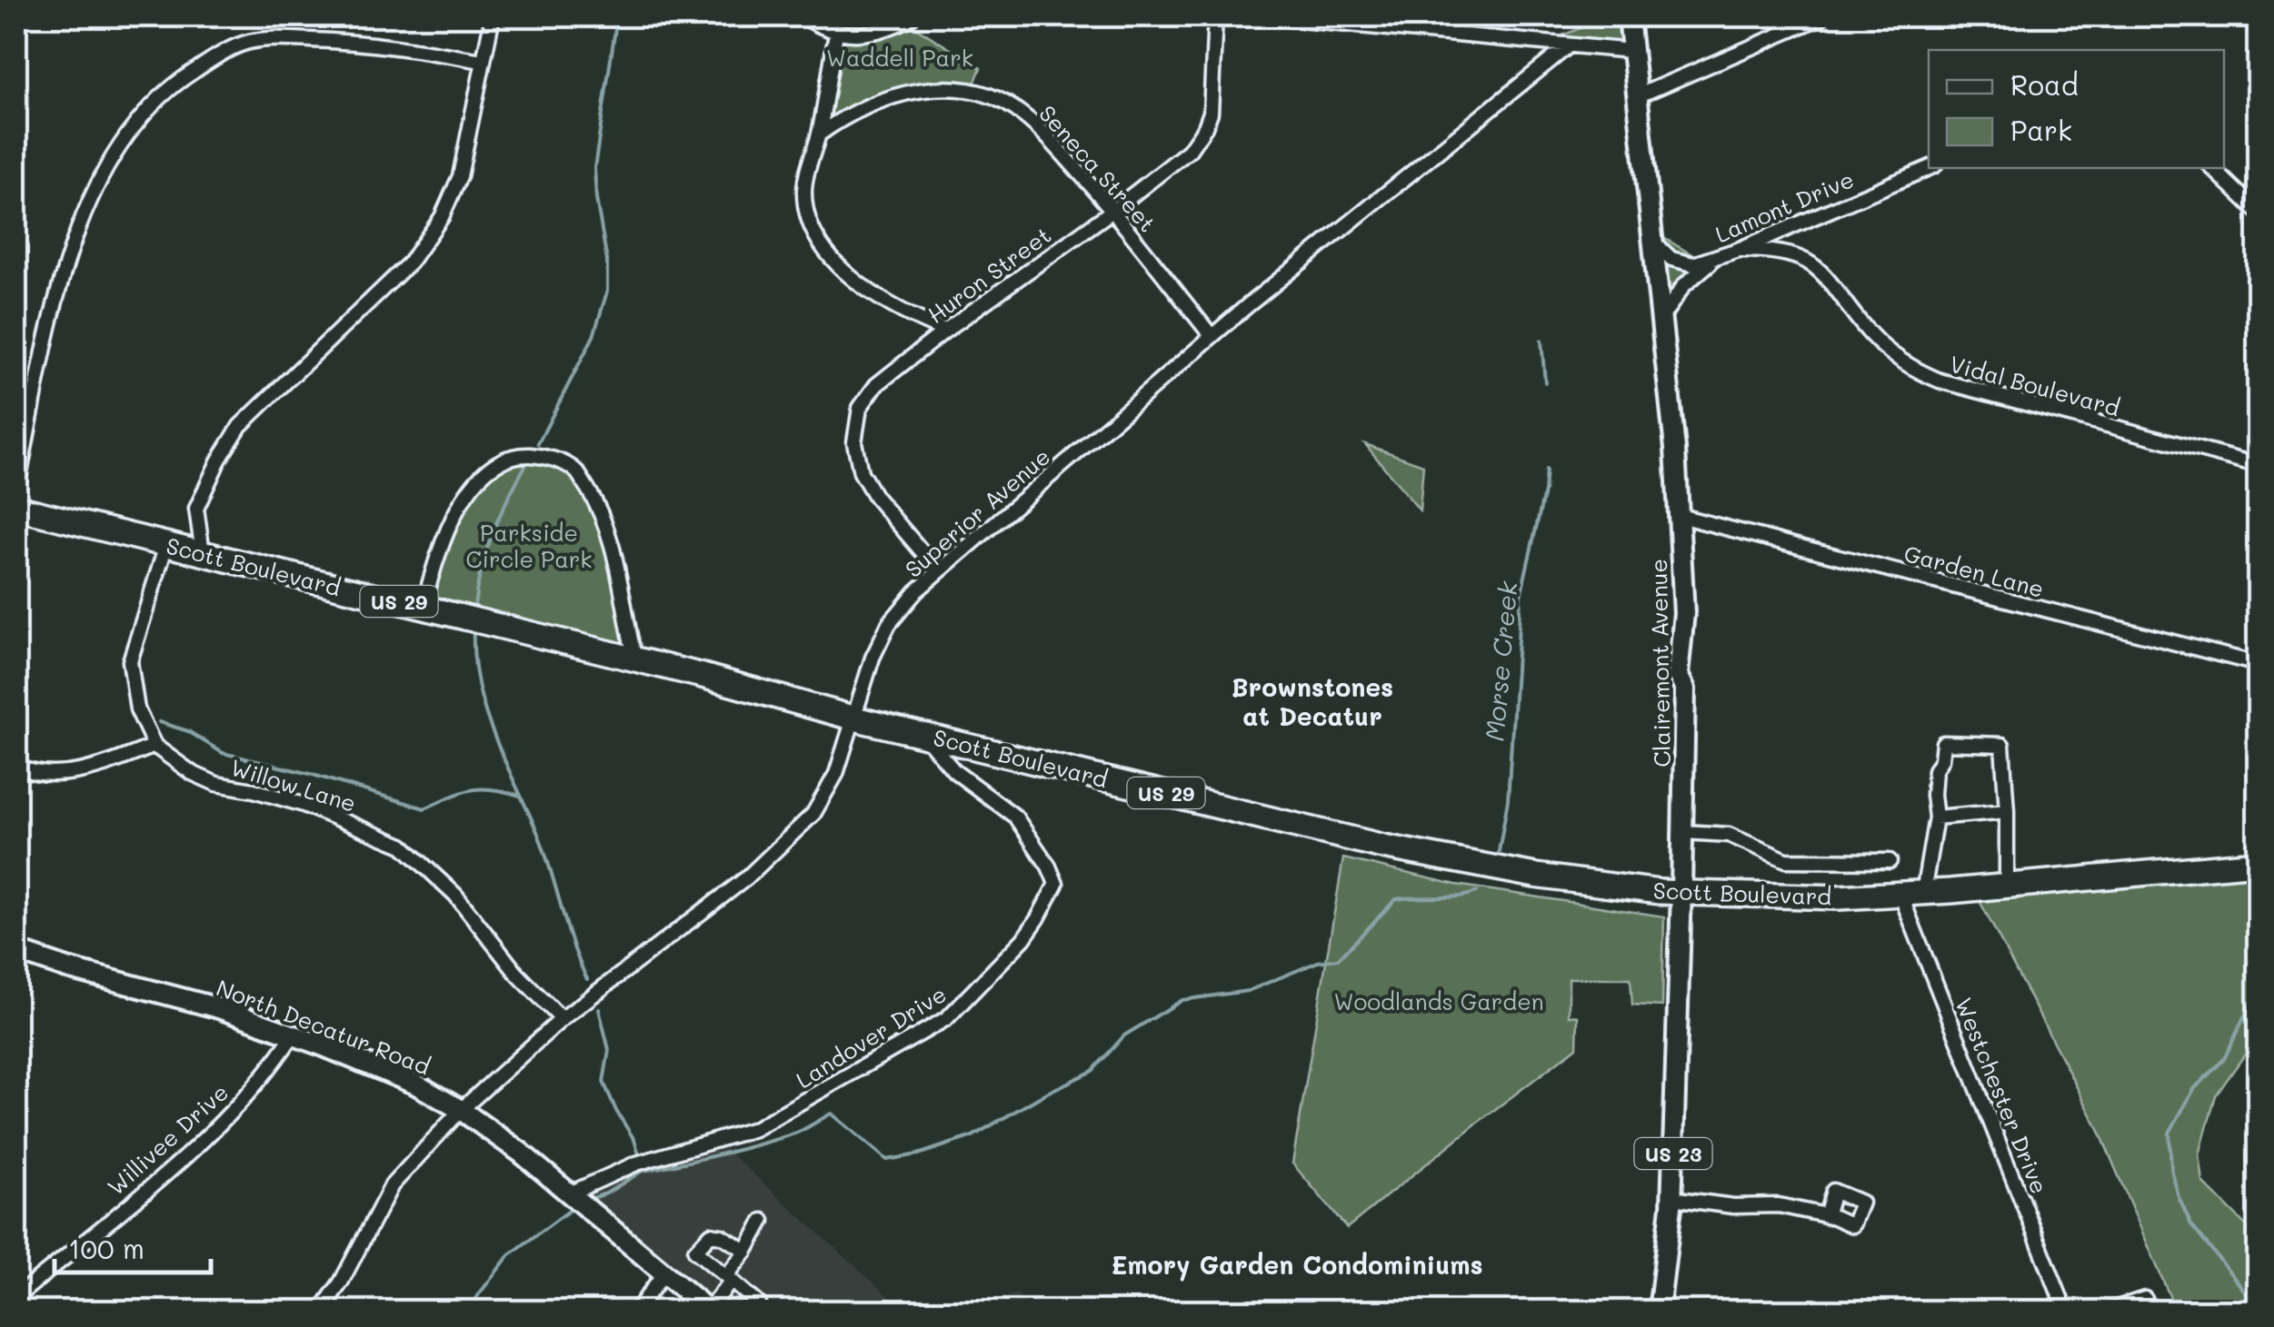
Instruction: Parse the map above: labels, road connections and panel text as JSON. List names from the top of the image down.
{
  "streets": {
    "highway": ["Scott Boulevard", "US 29"],
    "main road": ["Clairemont Avenue", "North Decatur Road", "US 23"],
    "street": [
      "Seneca Street",
      "Lamont Drive",
      "Huron Street",
      "Vidal Boulevard",
      "Superior Avenue",
      "Garden Lane",
      "Willow Lane",
      "Landover Drive",
      "Westchester Drive",
      "Willivee Drive"
    ]
  },
  "crossings": [
    ["Seneca Street", "Huron Street"],
    ["Seneca Street", "Superior Avenue"],
    ["Lamont Drive", "Vidal Boulevard"],
    ["Lamont Drive", "Clairemont Avenue"],
    ["Huron Street", "Superior Avenue"],
    ["Superior Avenue", "Scott Boulevard"],
    ["Superior Avenue", "Willow Lane"],
    ["Superior Avenue", "North Decatur Road"],
    ["Scott Boulevard", "Clairemont Avenue"],
    ["Scott Boulevard", "Willow Lane"],
    ["Scott Boulevard", "Landover Drive"],
    ["Scott Boulevard", "Westchester Drive"],
    ["Garden Lane", "Clairemont Avenue"],
    ["North Decatur Road", "Landover Drive"],
    ["North Decatur Road", "Willivee Drive"]
  ],
  "districts": ["Brownstones at Decatur", "Emory Garden Condominiums"],
  "water": ["Morse Creek"],
  "parks": ["Waddell Park", "Parkside Circle Park", "Woodlands Garden"],
  "legend": ["Road", "Park"],
  "scale_bar": "100 m"
}
